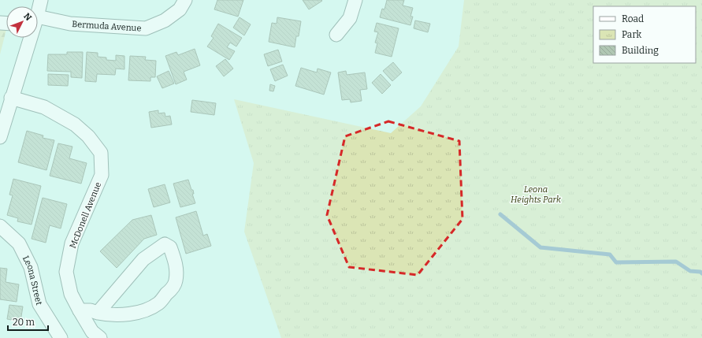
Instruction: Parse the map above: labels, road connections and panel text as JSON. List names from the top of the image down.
{
  "streets": {
    "street": ["Bermuda Avenue", "McDonell Avenue", "Leona Street"]
  },
  "parks": ["Leona Heights Park"],
  "legend": ["Road", "Park", "Building"],
  "scale_bar": "20 m",
  "north": "top right"
}
